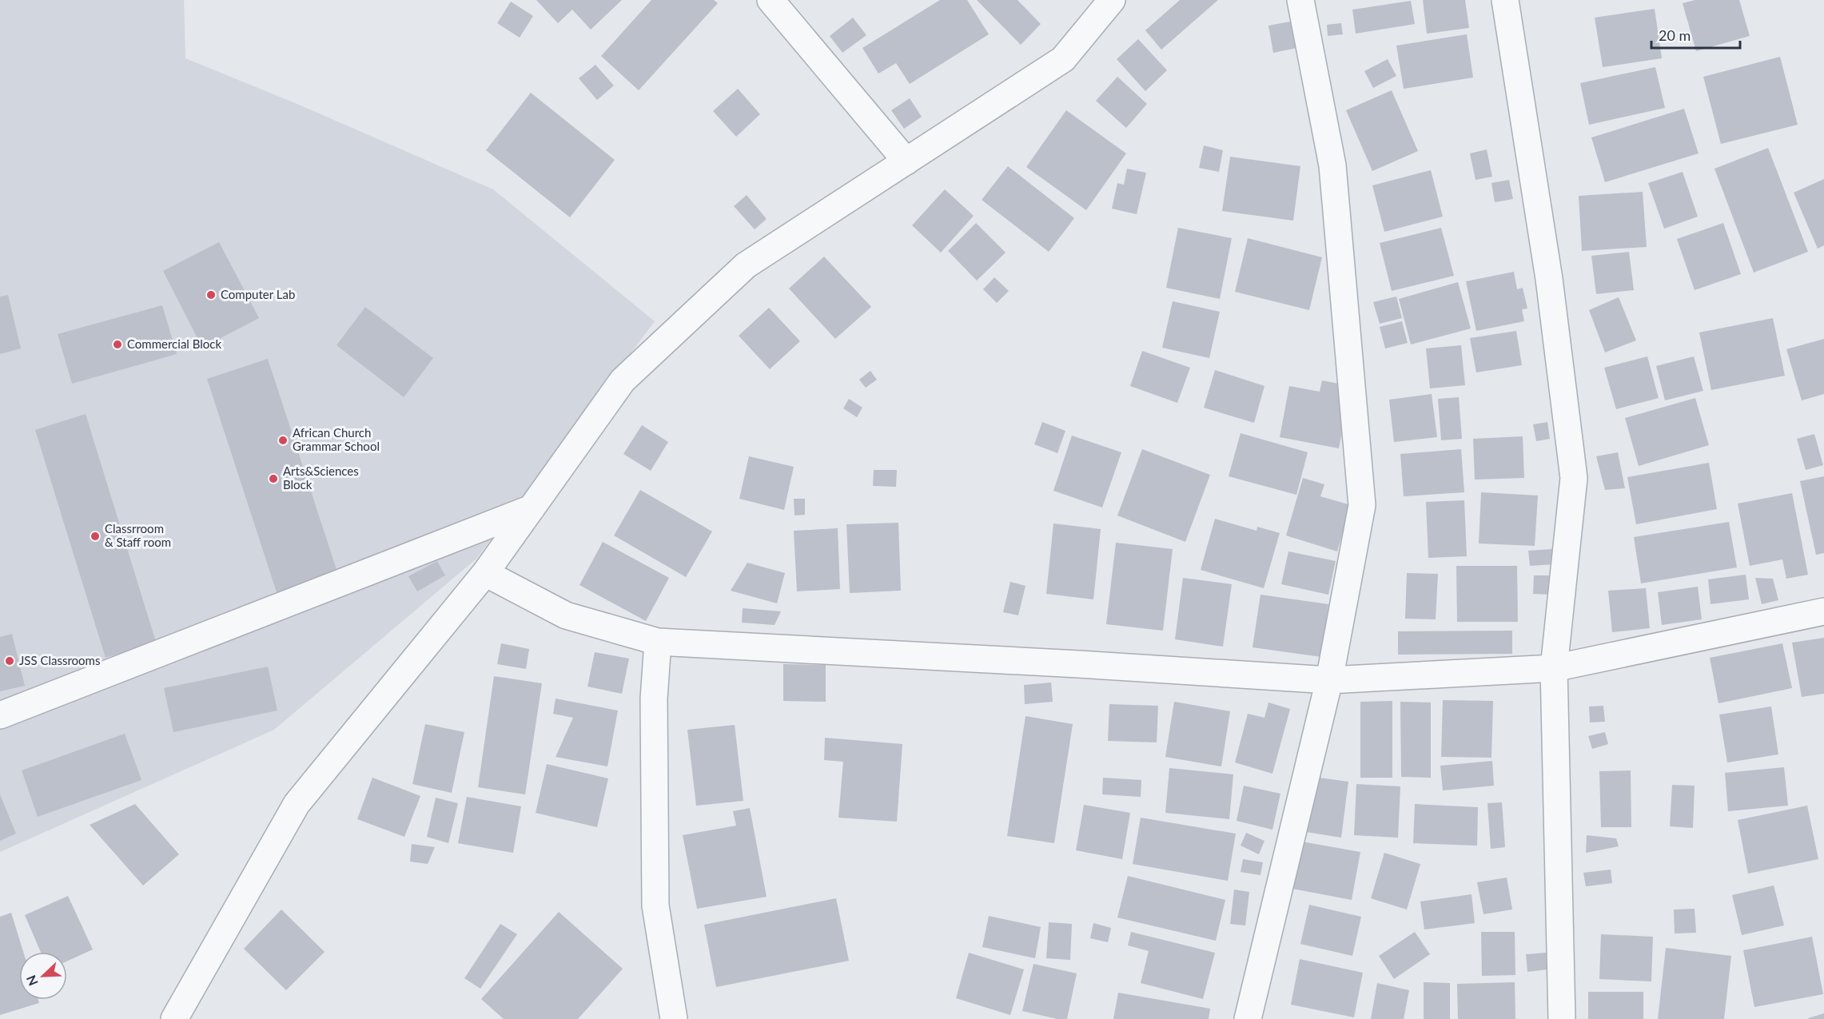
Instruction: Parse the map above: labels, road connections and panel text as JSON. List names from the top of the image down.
{
  "places": [
    "Computer Lab",
    "Commercial Block",
    "African Church Grammar School",
    "Arts&Sciences Block",
    "Classrroom & Staff room",
    "JSS Classrooms"
  ],
  "scale_bar": "20 m",
  "north": "bottom left"
}
